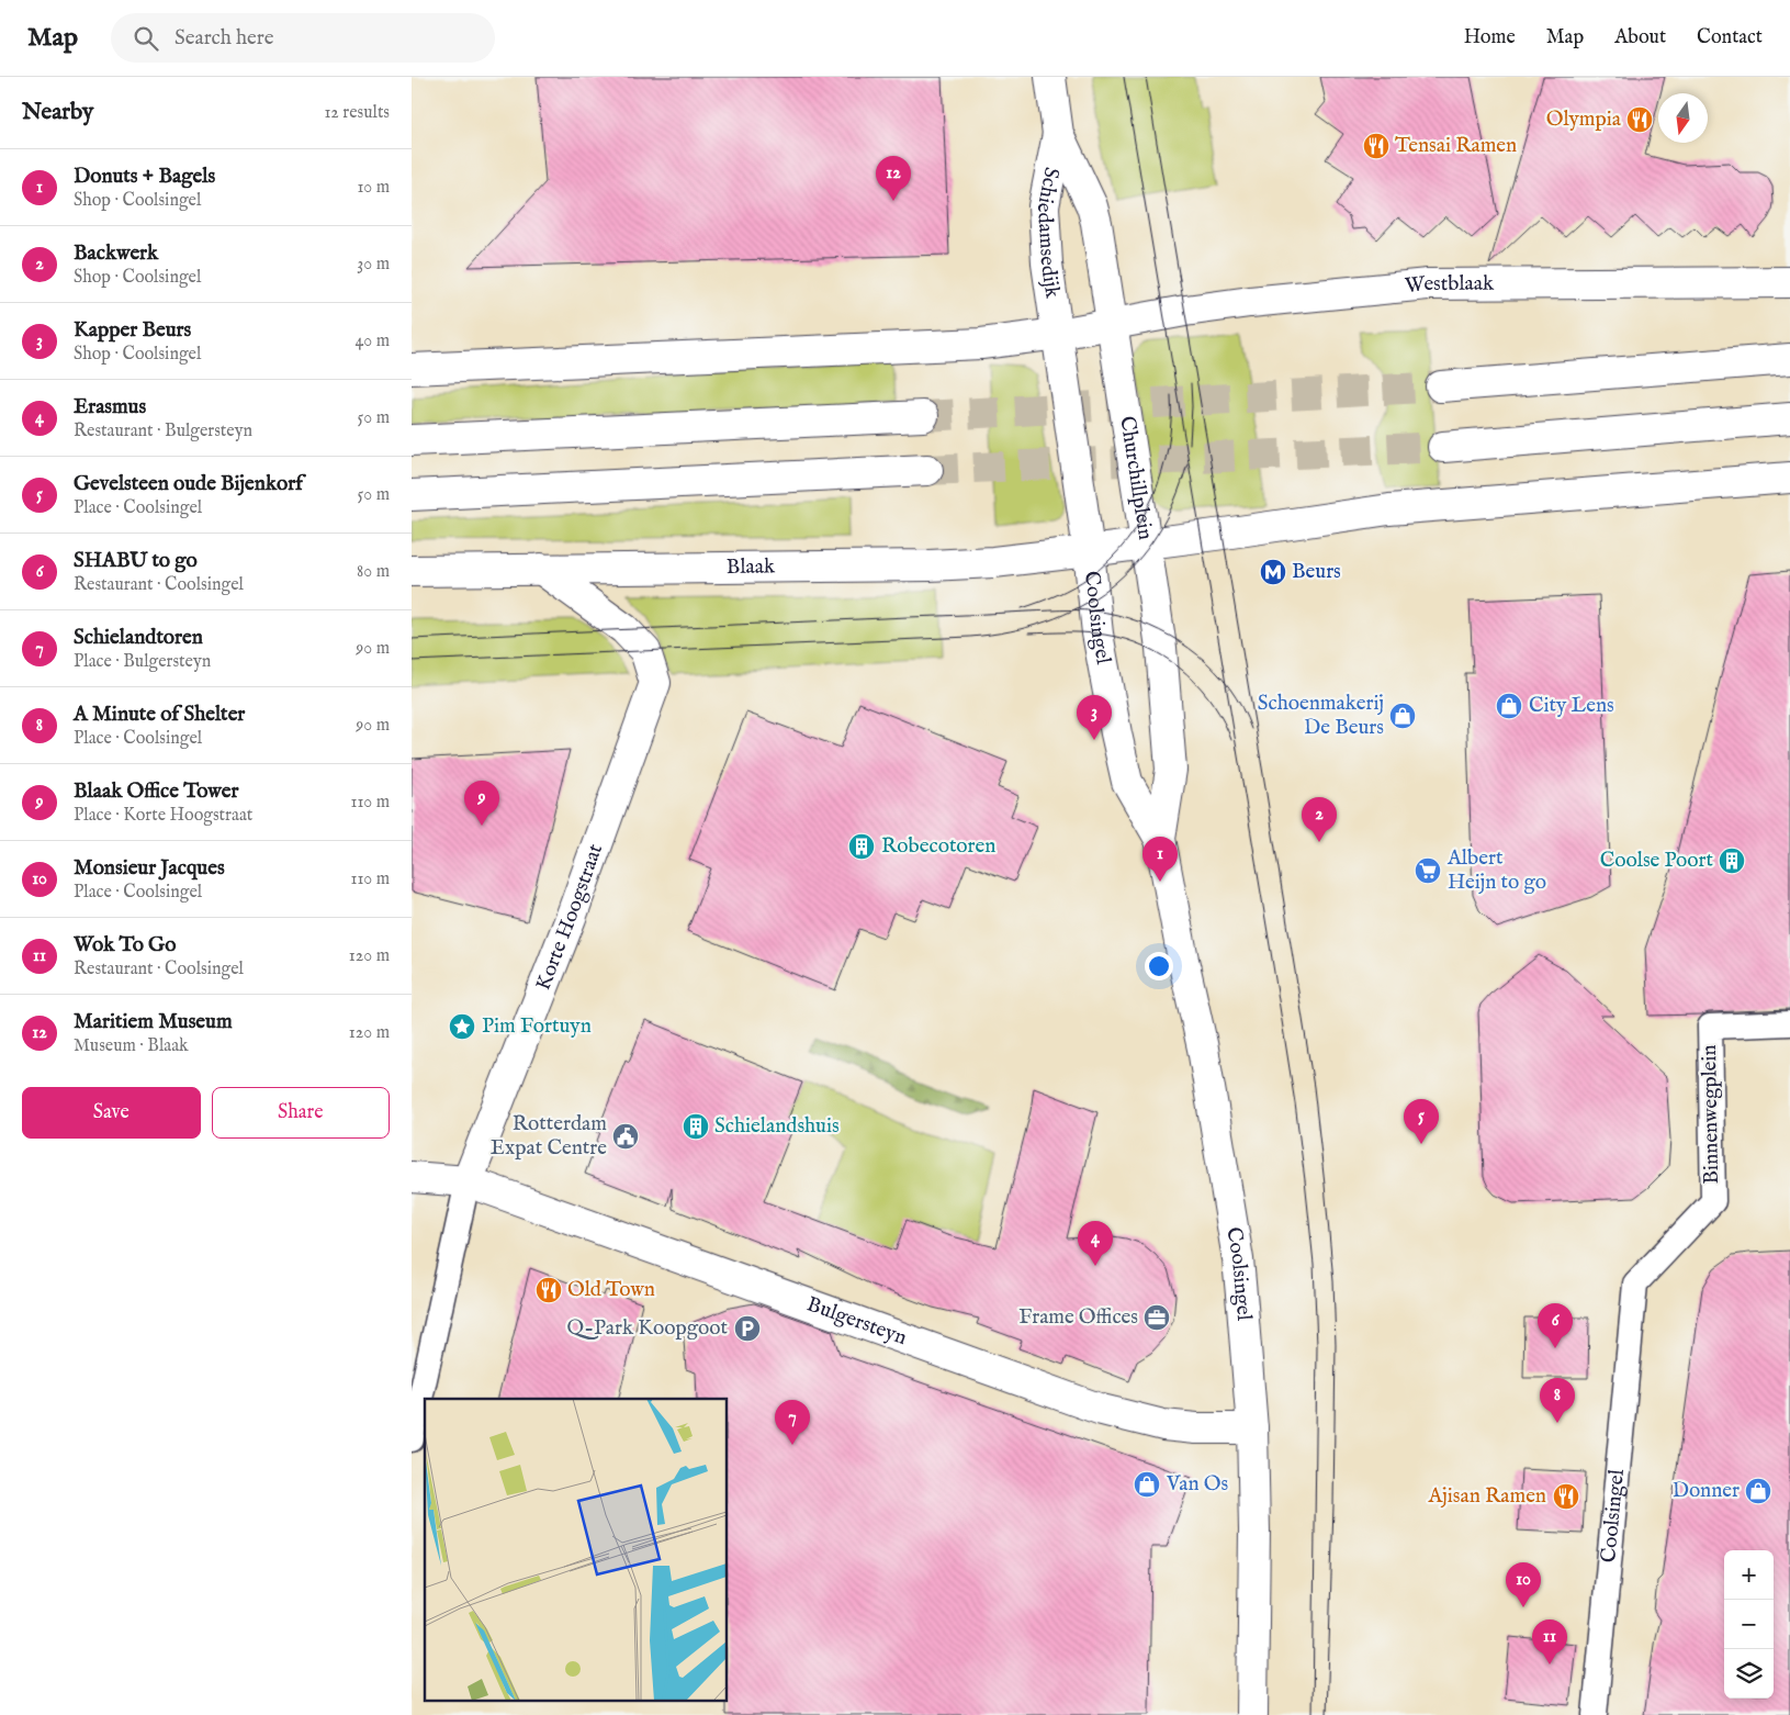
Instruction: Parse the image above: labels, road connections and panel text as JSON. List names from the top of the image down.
{
  "streets": {
    "main road": [
      "Schiedamsedijk",
      "Westblaak",
      "Churchillplein",
      "Blaak",
      "Coolsingel",
      "Korte Hoogstraat",
      "Bulgersteyn"
    ],
    "street": ["Binnenwegplein"]
  },
  "crossings": [
    ["Schiedamsedijk", "Westblaak"],
    ["Schiedamsedijk", "Churchillplein"],
    ["Westblaak", "Churchillplein"],
    ["Churchillplein", "Blaak"],
    ["Churchillplein", "Coolsingel"],
    ["Blaak", "Coolsingel"],
    ["Blaak", "Korte Hoogstraat"],
    ["Coolsingel", "Binnenwegplein"],
    ["Coolsingel", "Bulgersteyn"],
    ["Korte Hoogstraat", "Bulgersteyn"]
  ],
  "places": {
    "restaurant": [
      "Olympia",
      "Tensai Ramen",
      "Old Town",
      "Ajisan Ramen"
    ],
    "metro station": ["Beurs"],
    "shop": [
      "City Lens",
      "Schoenmakerij De Beurs",
      "Van Os",
      "Donner"
    ],
    "building": ["Robecotoren", "Coolse Poort", "Schielandshuis"],
    "supermarket": ["Albert Heijn to go"],
    "place": ["Pim Fortuyn"],
    "public building": ["Rotterdam Expat Centre"],
    "office": ["Frame Offices"],
    "parking": ["Q-Park Koopgoot"]
  },
  "north": "bottom",
  "page": {
    "header": "Map",
    "search": "Search here",
    "nav": [
      "Home",
      "Map",
      "About",
      "Contact"
    ],
    "heading": ["Nearby", "12 results"],
    "list": [
      {
        "mark": "1",
        "name": "Donuts + Bagels",
        "note": "Shop · Coolsingel",
        "value": "10 m"
      },
      {
        "mark": "2",
        "name": "Backwerk",
        "note": "Shop · Coolsingel",
        "value": "30 m"
      },
      {
        "mark": "3",
        "name": "Kapper Beurs",
        "note": "Shop · Coolsingel",
        "value": "40 m"
      },
      {
        "mark": "4",
        "name": "Erasmus",
        "note": "Restaurant · Bulgersteyn",
        "value": "50 m"
      },
      {
        "mark": "5",
        "name": "Gevelsteen oude Bijenkorf",
        "note": "Place · Coolsingel",
        "value": "50 m"
      },
      {
        "mark": "6",
        "name": "SHABU to go",
        "note": "Restaurant · Coolsingel",
        "value": "80 m"
      },
      {
        "mark": "7",
        "name": "Schielandtoren",
        "note": "Place · Bulgersteyn",
        "value": "90 m"
      },
      {
        "mark": "8",
        "name": "A Minute of Shelter",
        "note": "Place · Coolsingel",
        "value": "90 m"
      },
      {
        "mark": "9",
        "name": "Blaak Office Tower",
        "note": "Place · Korte Hoogstraat",
        "value": "110 m"
      },
      {
        "mark": "10",
        "name": "Monsieur Jacques",
        "note": "Place · Coolsingel",
        "value": "110 m"
      },
      {
        "mark": "11",
        "name": "Wok To Go",
        "note": "Restaurant · Coolsingel",
        "value": "120 m"
      },
      {
        "mark": "12",
        "name": "Maritiem Museum",
        "note": "Museum · Blaak",
        "value": "120 m"
      }
    ],
    "pins": [
      "12",
      "3",
      "9",
      "2",
      "1",
      "5",
      "4",
      "6",
      "8",
      "7",
      "10",
      "11"
    ],
    "buttons": ["Save", "Share"],
    "map_buttons": ["+", "−"]
  }
}
